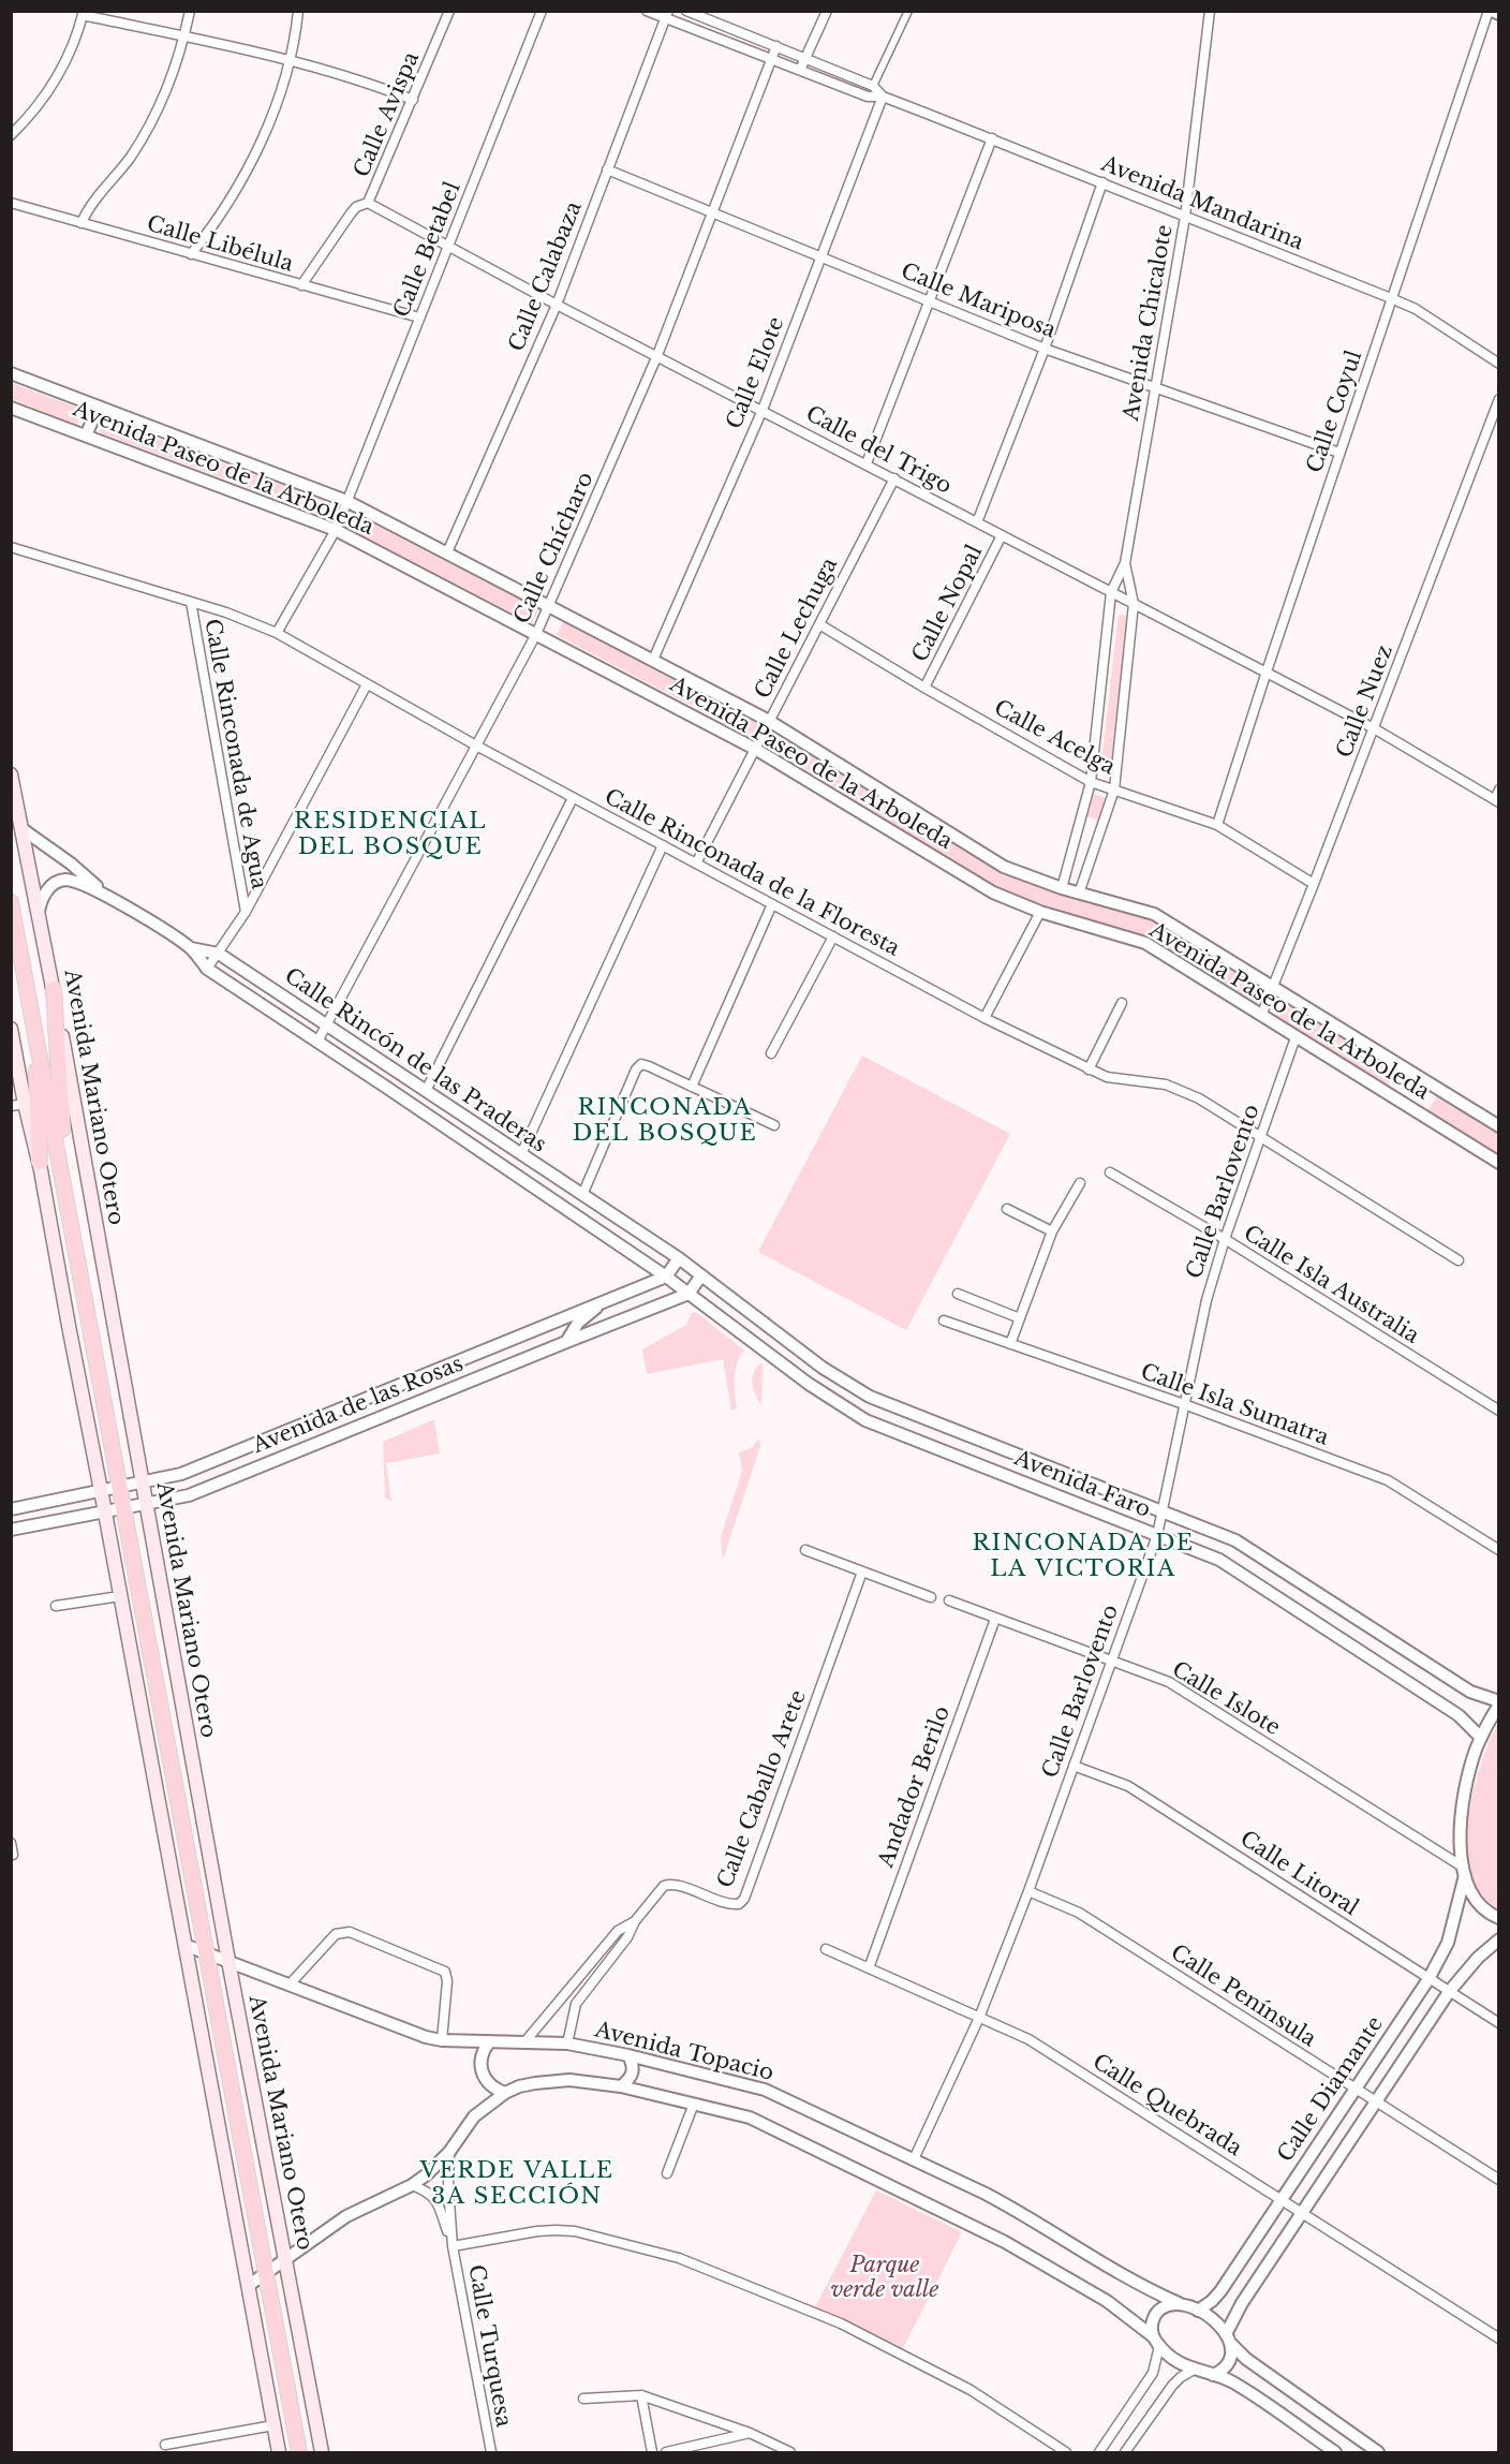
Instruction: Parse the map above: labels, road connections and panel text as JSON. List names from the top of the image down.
{
  "streets": {
    "main road": ["Avenida Mariano Otero"],
    "street": [
      "Calle Avispa",
      "Avenida Mandarina",
      "Calle Libélula",
      "Calle Betabel",
      "Calle Calabaza",
      "Calle Mariposa",
      "Avenida Chicalote",
      "Calle Elote",
      "Calle Coyul",
      "Calle del Trigo",
      "Avenida Paseo de la Arboleda",
      "Calle Chícharo",
      "Calle Nopal",
      "Calle Lechuga",
      "Calle Nuez",
      "Calle Acelga",
      "Calle Rinconada de Agua",
      "Calle Rinconada de la Floresta",
      "Calle Rincón de las Praderas",
      "Calle Barlovento",
      "Calle Isla Australia",
      "Avenida de las Rosas",
      "Calle Isla Sumatra",
      "Avenida Faro",
      "Calle Islote",
      "Andador Berilo",
      "Calle Caballo Arete",
      "Calle Litoral",
      "Calle Península",
      "Avenida Topacio",
      "Calle Diamante",
      "Calle Quebrada",
      "Calle Turquesa"
    ]
  },
  "crossings": [
    ["Calle Avispa", "Calle Libélula"],
    ["Calle Avispa", "Calle del Trigo"],
    ["Avenida Mandarina", "Calle Calabaza"],
    ["Avenida Mandarina", "Avenida Chicalote"],
    ["Avenida Mandarina", "Calle Elote"],
    ["Avenida Mandarina", "Calle Coyul"],
    ["Avenida Mandarina", "Calle Chícharo"],
    ["Avenida Mandarina", "Calle Nopal"],
    ["Calle Libélula", "Calle Betabel"],
    ["Calle Betabel", "Calle del Trigo"],
    ["Calle Betabel", "Avenida Paseo de la Arboleda"],
    ["Calle Betabel", "Calle Rinconada de la Floresta"],
    ["Calle Calabaza", "Calle Mariposa"],
    ["Calle Calabaza", "Calle del Trigo"],
    ["Calle Calabaza", "Avenida Paseo de la Arboleda"],
    ["Calle Mariposa", "Avenida Chicalote"],
    ["Calle Mariposa", "Calle Elote"],
    ["Calle Mariposa", "Calle Coyul"],
    ["Calle Mariposa", "Calle Chícharo"],
    ["Calle Mariposa", "Calle Nopal"],
    ["Avenida Chicalote", "Calle del Trigo"],
    ["Avenida Chicalote", "Avenida Paseo de la Arboleda"],
    ["Avenida Chicalote", "Calle Acelga"],
    ["Calle Elote", "Calle del Trigo"],
    ["Calle Elote", "Avenida Paseo de la Arboleda"],
    ["Calle Coyul", "Calle del Trigo"],
    ["Calle Coyul", "Calle Acelga"],
    ["Calle del Trigo", "Calle Chícharo"],
    ["Calle del Trigo", "Calle Nopal"],
    ["Calle del Trigo", "Calle Lechuga"],
    ["Calle del Trigo", "Calle Nuez"],
    ["Avenida Paseo de la Arboleda", "Calle Chícharo"],
    ["Avenida Paseo de la Arboleda", "Calle Lechuga"],
    ["Avenida Paseo de la Arboleda", "Calle Nuez"],
    ["Avenida Paseo de la Arboleda", "Calle Barlovento"],
    ["Calle Chícharo", "Calle Rinconada de la Floresta"],
    ["Calle Chícharo", "Calle Rincón de las Praderas"],
    ["Calle Nopal", "Calle Acelga"],
    ["Calle Lechuga", "Calle Acelga"],
    ["Calle Lechuga", "Calle Rinconada de la Floresta"],
    ["Calle Nuez", "Calle Acelga"],
    ["Calle Rinconada de Agua", "Calle Rinconada de la Floresta"],
    ["Calle Rinconada de la Floresta", "Calle Barlovento"],
    ["Calle Rincón de las Praderas", "Avenida Mariano Otero"],
    ["Calle Rincón de las Praderas", "Avenida de las Rosas"],
    ["Calle Rincón de las Praderas", "Avenida Faro"],
    ["Avenida Mariano Otero", "Avenida de las Rosas"],
    ["Avenida Mariano Otero", "Avenida Topacio"],
    ["Calle Barlovento", "Calle Isla Australia"],
    ["Calle Barlovento", "Calle Isla Sumatra"],
    ["Calle Barlovento", "Avenida Faro"],
    ["Calle Barlovento", "Calle Islote"],
    ["Calle Barlovento", "Calle Litoral"],
    ["Calle Barlovento", "Calle Península"],
    ["Calle Barlovento", "Avenida Topacio"],
    ["Calle Barlovento", "Calle Quebrada"],
    ["Avenida de las Rosas", "Avenida Faro"],
    ["Calle Islote", "Andador Berilo"],
    ["Calle Islote", "Calle Diamante"],
    ["Andador Berilo", "Calle Quebrada"],
    ["Calle Caballo Arete", "Avenida Topacio"],
    ["Calle Litoral", "Calle Diamante"],
    ["Calle Península", "Calle Diamante"],
    ["Avenida Topacio", "Calle Diamante"],
    ["Calle Diamante", "Calle Quebrada"]
  ],
  "districts": [
    "RESIDENCIAL DEL BOSQUE",
    "RINCONADA DEL BOSQUE",
    "RINCONADA DE LA VICTORIA",
    "VERDE VALLE 3A SECCIÓN"
  ],
  "parks": ["Parque verde valle"]
}
